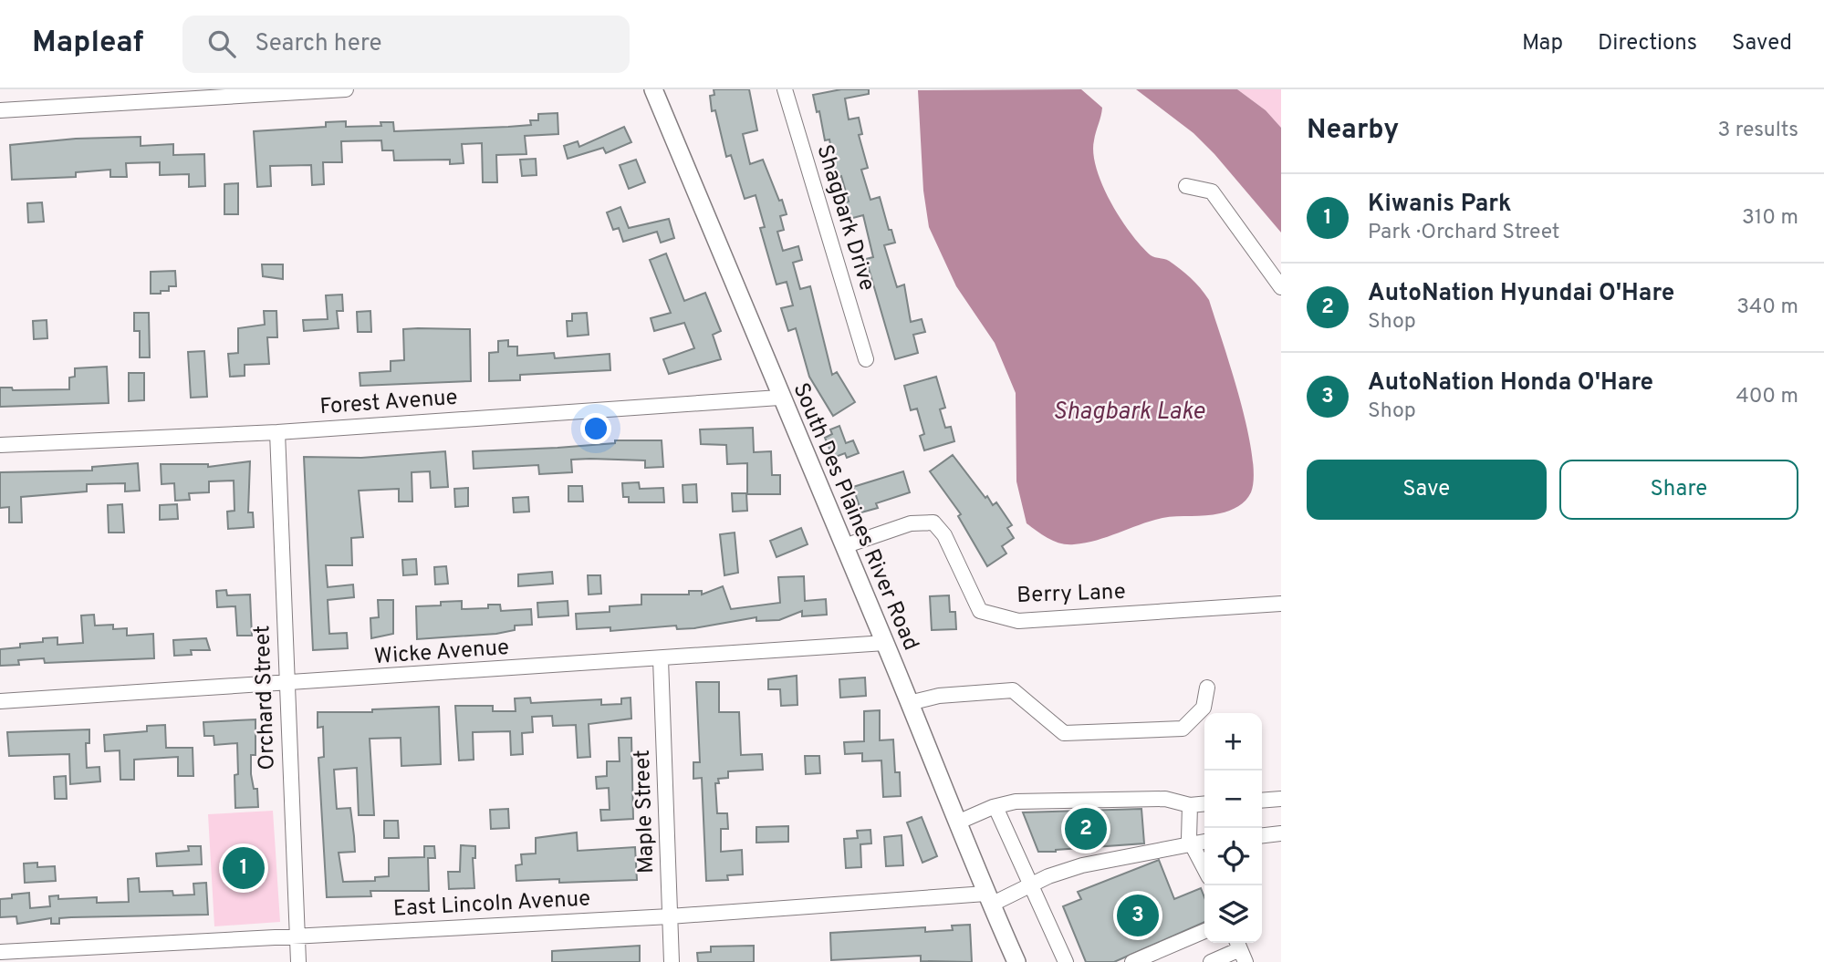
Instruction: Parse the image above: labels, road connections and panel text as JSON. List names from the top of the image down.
{
  "streets": {
    "main road": ["South Des Plaines River Road"],
    "street": [
      "Shagbark Drive",
      "Forest Avenue",
      "Berry Lane",
      "Wicke Avenue",
      "Orchard Street",
      "Maple Street",
      "East Lincoln Avenue"
    ]
  },
  "crossings": [
    ["Forest Avenue", "South Des Plaines River Road"],
    ["Forest Avenue", "Orchard Street"],
    ["South Des Plaines River Road", "Berry Lane"],
    ["South Des Plaines River Road", "Wicke Avenue"],
    ["South Des Plaines River Road", "East Lincoln Avenue"],
    ["Wicke Avenue", "Orchard Street"],
    ["Wicke Avenue", "Maple Street"],
    ["Orchard Street", "East Lincoln Avenue"],
    ["Maple Street", "East Lincoln Avenue"]
  ],
  "water": ["Shagbark Lake"],
  "page": {
    "header": "Mapleaf",
    "search": "Search here",
    "nav": ["Map", "Directions", "Saved"],
    "heading": ["Nearby", "3 results"],
    "list": [
      {
        "mark": "1",
        "name": "Kiwanis Park",
        "note": "Park · Orchard Street",
        "value": "310 m"
      },
      {
        "mark": "2",
        "name": "AutoNation Hyundai O'Hare",
        "note": "Shop",
        "value": "340 m"
      },
      {
        "mark": "3",
        "name": "AutoNation Honda O'Hare",
        "note": "Shop",
        "value": "400 m"
      }
    ],
    "buttons": ["Save", "Share"],
    "map_buttons": ["+", "−"],
    "pins": ["2", "1", "3"]
  }
}
